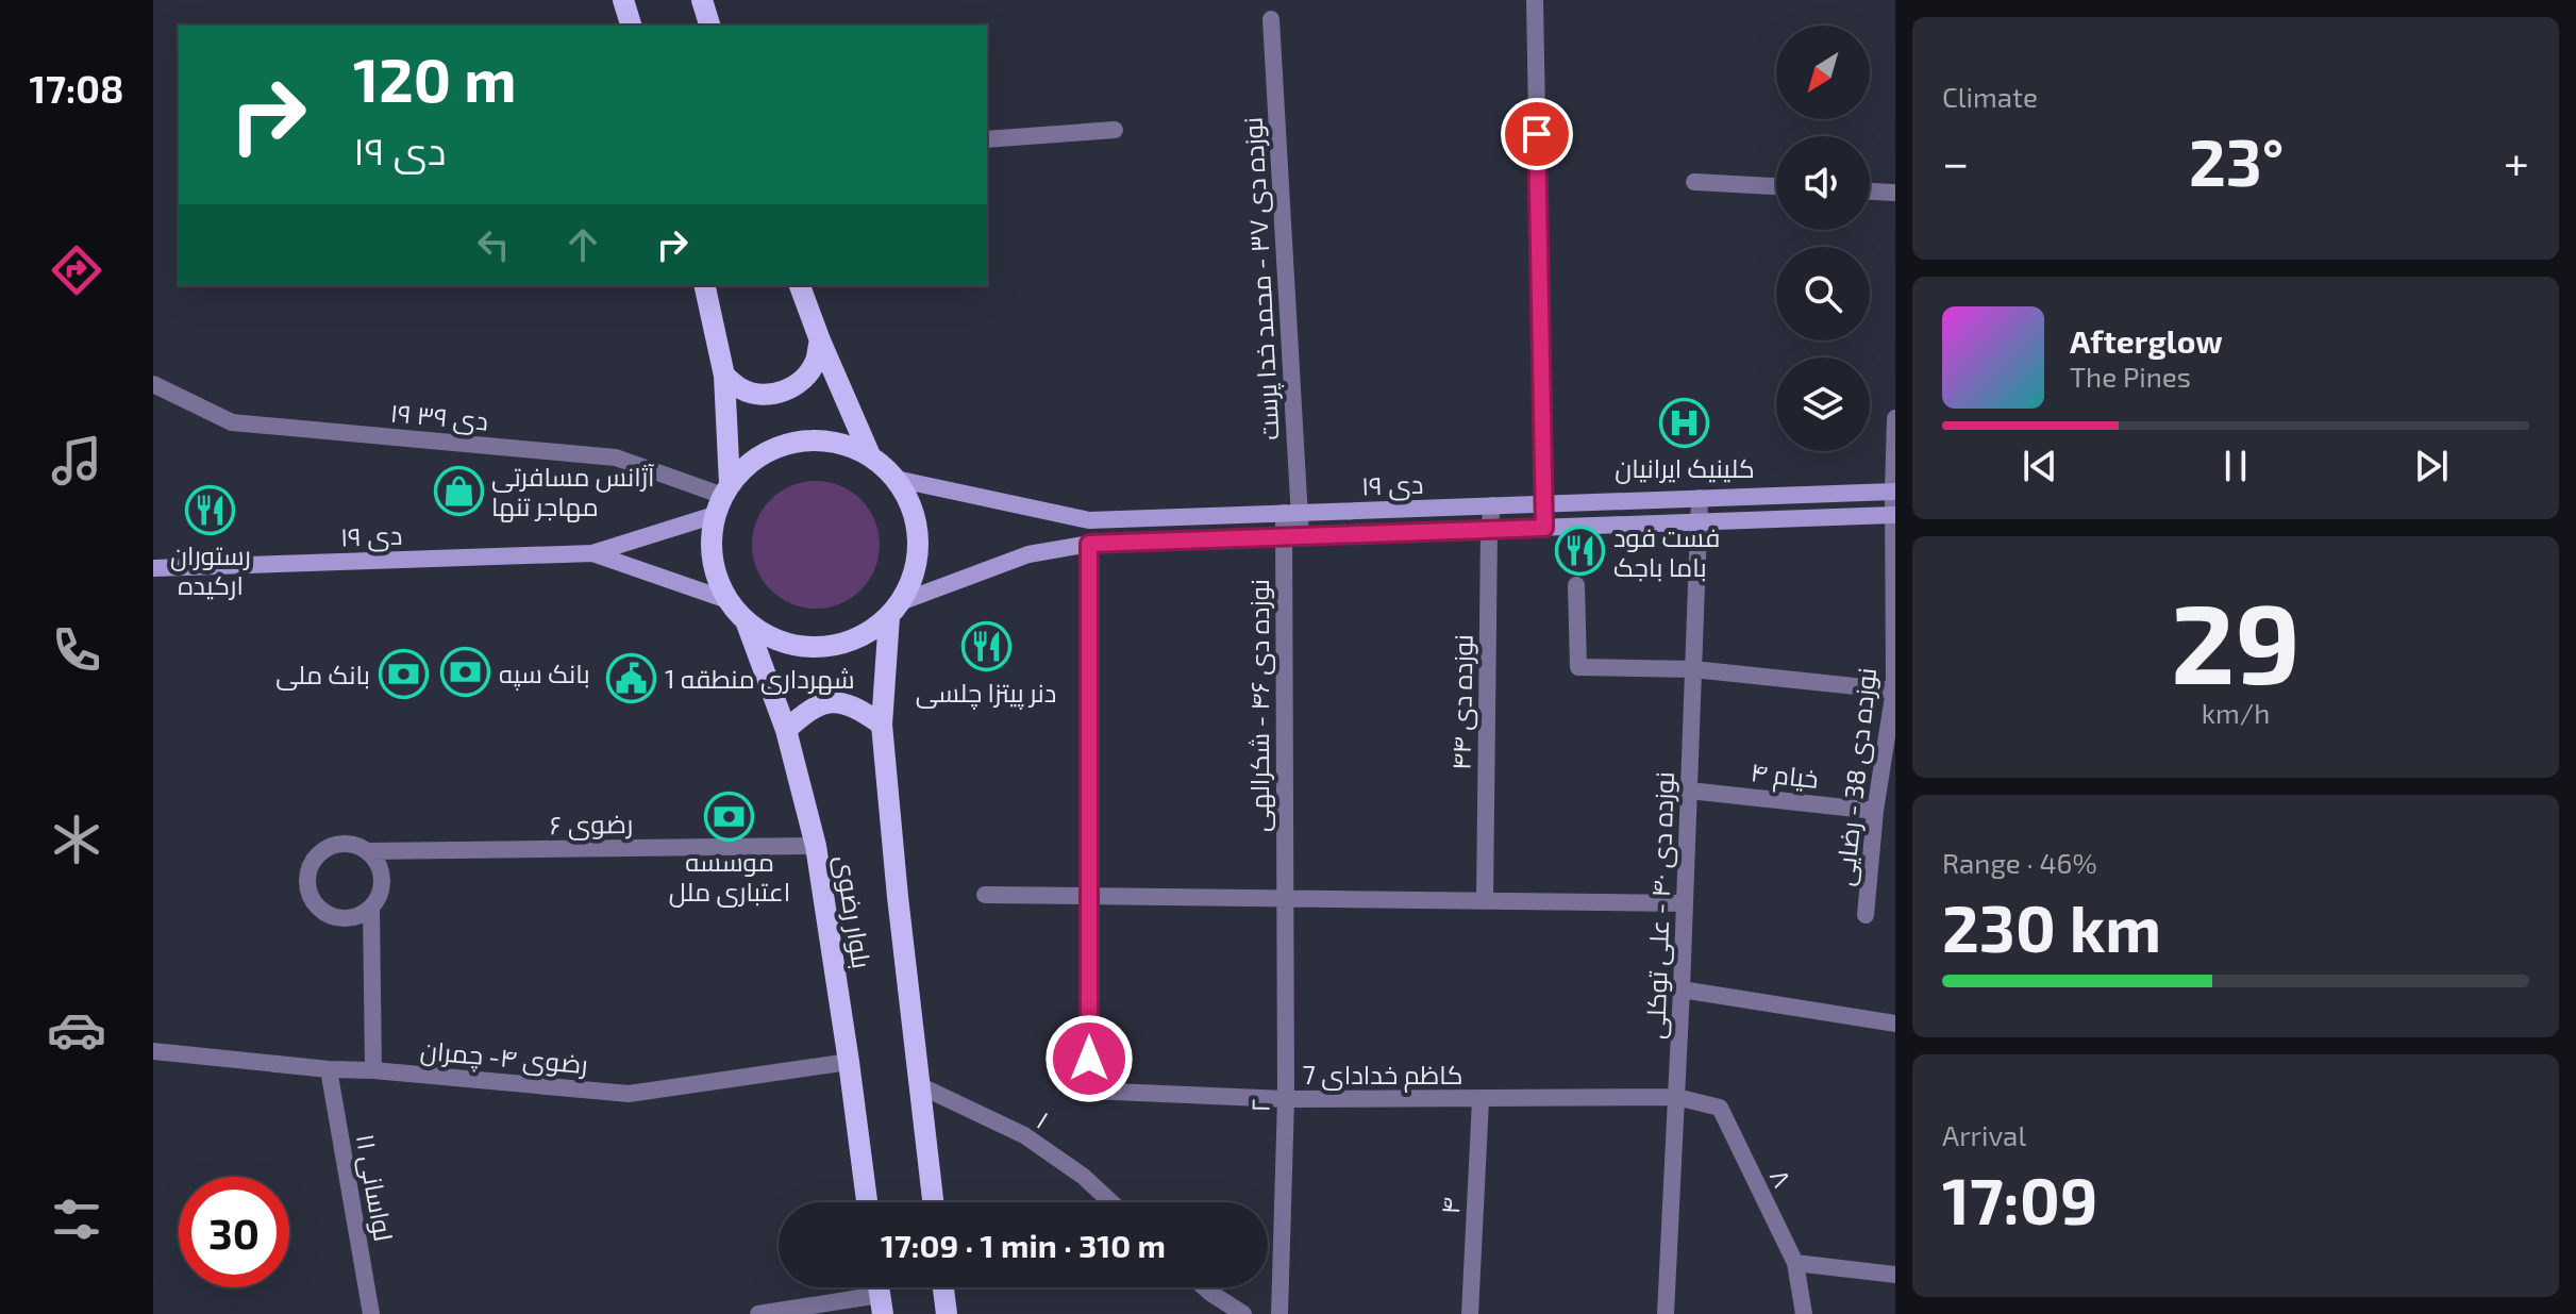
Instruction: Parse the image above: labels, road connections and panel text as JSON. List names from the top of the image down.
{
  "streets": {
    "main road": ["۱۹ دی", "بلوار رضوی"],
    "street": [
      "نوزده دی ۳۷ - محمد خدا پرست",
      "۱۹ دی ۳۹",
      "نوزده دی ۴۴",
      "نوزده دی ۴۶ - شکرالهی",
      "۴ خیام",
      "نوزده دی 38 - رضایی",
      "رضوی ۶",
      "نوزده دی ۴۰ - علی توکلی",
      "رضوی ۴- چمران",
      "7 کاظم خدادای",
      "۲",
      "۱",
      "۸",
      "لواسانی ۱۱",
      "۴"
    ]
  },
  "crossings": [
    ["نوزده دی ۳۷ - محمد خدا پرست", "۱۹ دی"],
    ["نوزده دی ۳۷ - محمد خدا پرست", "نوزده دی ۴۶ - شکرالهی"],
    ["۱۹ دی ۳۹", "۱۹ دی"],
    ["۱۹ دی ۳۹", "بلوار رضوی"],
    ["۱۹ دی", "نوزده دی ۴۴"],
    ["۱۹ دی", "نوزده دی ۴۶ - شکرالهی"],
    ["۱۹ دی", "نوزده دی 38 - رضایی"],
    ["۱۹ دی", "نوزده دی ۴۰ - علی توکلی"],
    ["۱۹ دی", "بلوار رضوی"],
    ["نوزده دی ۴۶ - شکرالهی", "۲"],
    ["۴ خیام", "نوزده دی 38 - رضایی"],
    ["۴ خیام", "نوزده دی ۴۰ - علی توکلی"],
    ["رضوی ۶", "بلوار رضوی"],
    ["نوزده دی ۴۰ - علی توکلی", "7 کاظم خدادای"],
    ["نوزده دی ۴۰ - علی توکلی", "۸"],
    ["بلوار رضوی", "رضوی ۴- چمران"],
    ["بلوار رضوی", "۱"],
    ["رضوی ۴- چمران", "لواسانی ۱۱"],
    ["7 کاظم خدادای", "۲"],
    ["7 کاظم خدادای", "۸"],
    ["7 کاظم خدادای", "۴"]
  ],
  "places": {
    "hospital": ["کلینیک ایرانیان"],
    "shop": ["آژانس مسافرتی مهاجر تنها"],
    "restaurant": ["رستوران ارکیده", "فست فود باما باجک", "دنر پیتزا چلسی"],
    "bank": ["بانک سپه", "بانک ملی", "موسسه اعتباری ملل"],
    "public building": ["شهرداری منطقه 1"]
  },
  "north": "bottom left",
  "page": {
    "tabs": "17:08",
    "tile": [
      "Climate",
      ["29", "km/h"],
      ["Range · 46%", "230 km"],
      ["Arrival", "17:09"]
    ],
    "turn": ["120 m", "۱۹ دی"],
    "heat": ["−", "23°", "+"],
    "song": ["Afterglow", "The Pines"],
    "limit": "30",
    "trip": "17:09 · 1 min · 310 m"
  }
}
